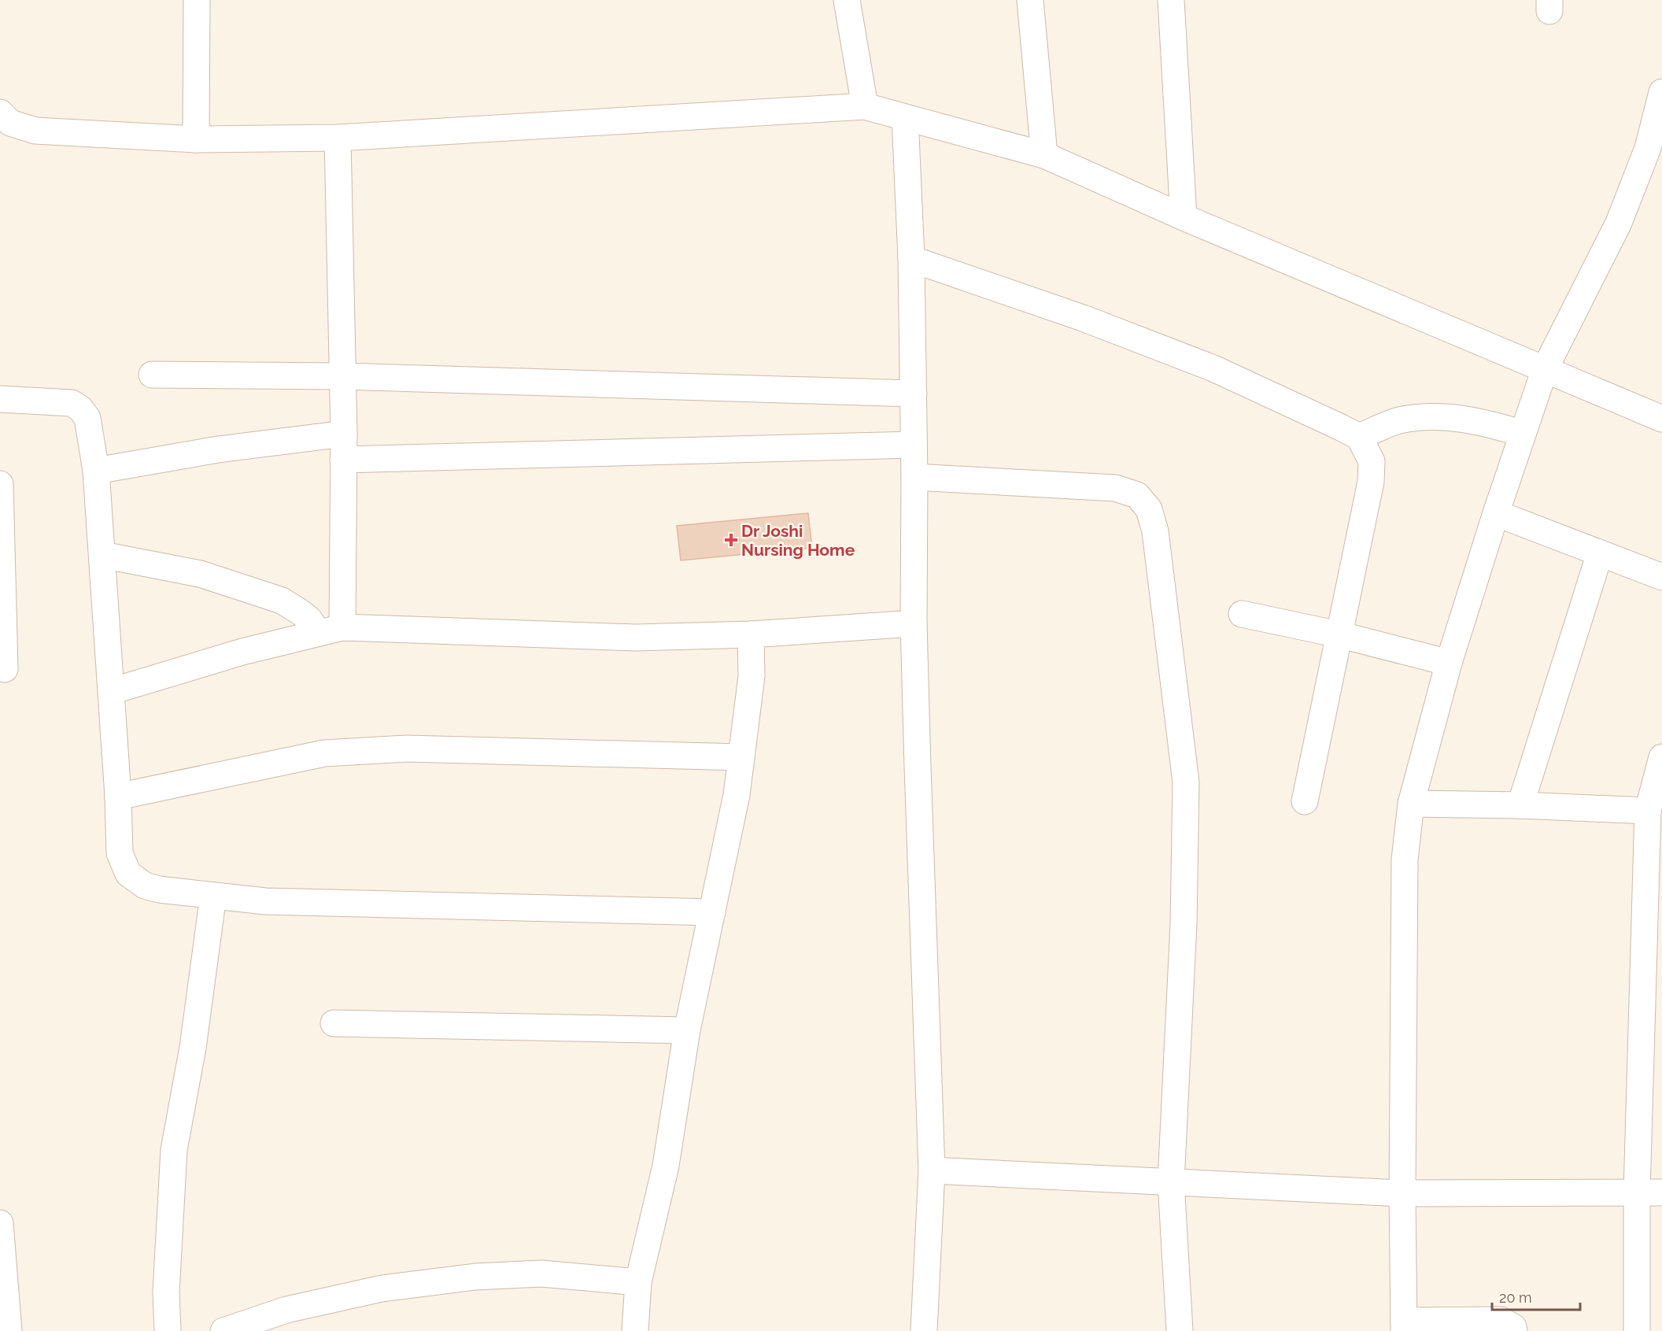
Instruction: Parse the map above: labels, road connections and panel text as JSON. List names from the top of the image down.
{
  "places": {
    "health": ["Dr Joshi Nursing Home"]
  },
  "scale_bar": "20 m"
}
